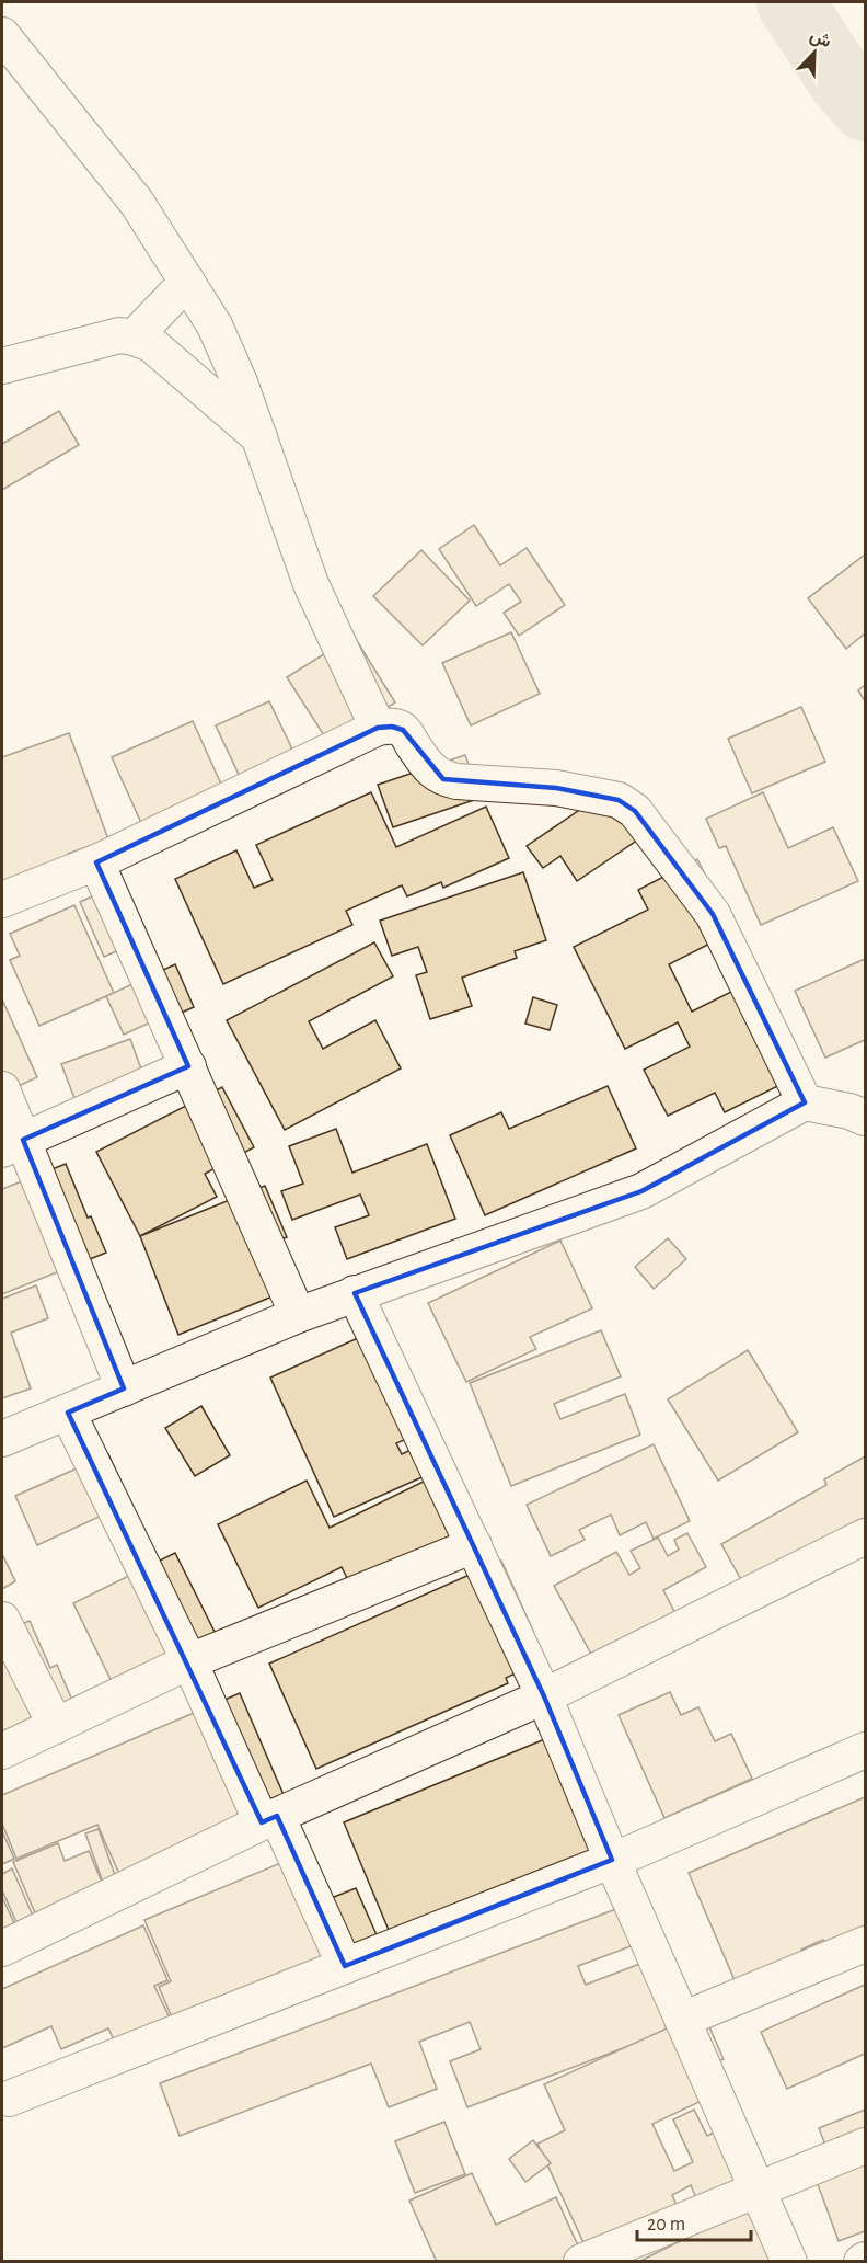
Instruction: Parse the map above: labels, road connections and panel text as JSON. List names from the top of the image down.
{
  "scale_bar": "20 m",
  "north": "top right"
}
